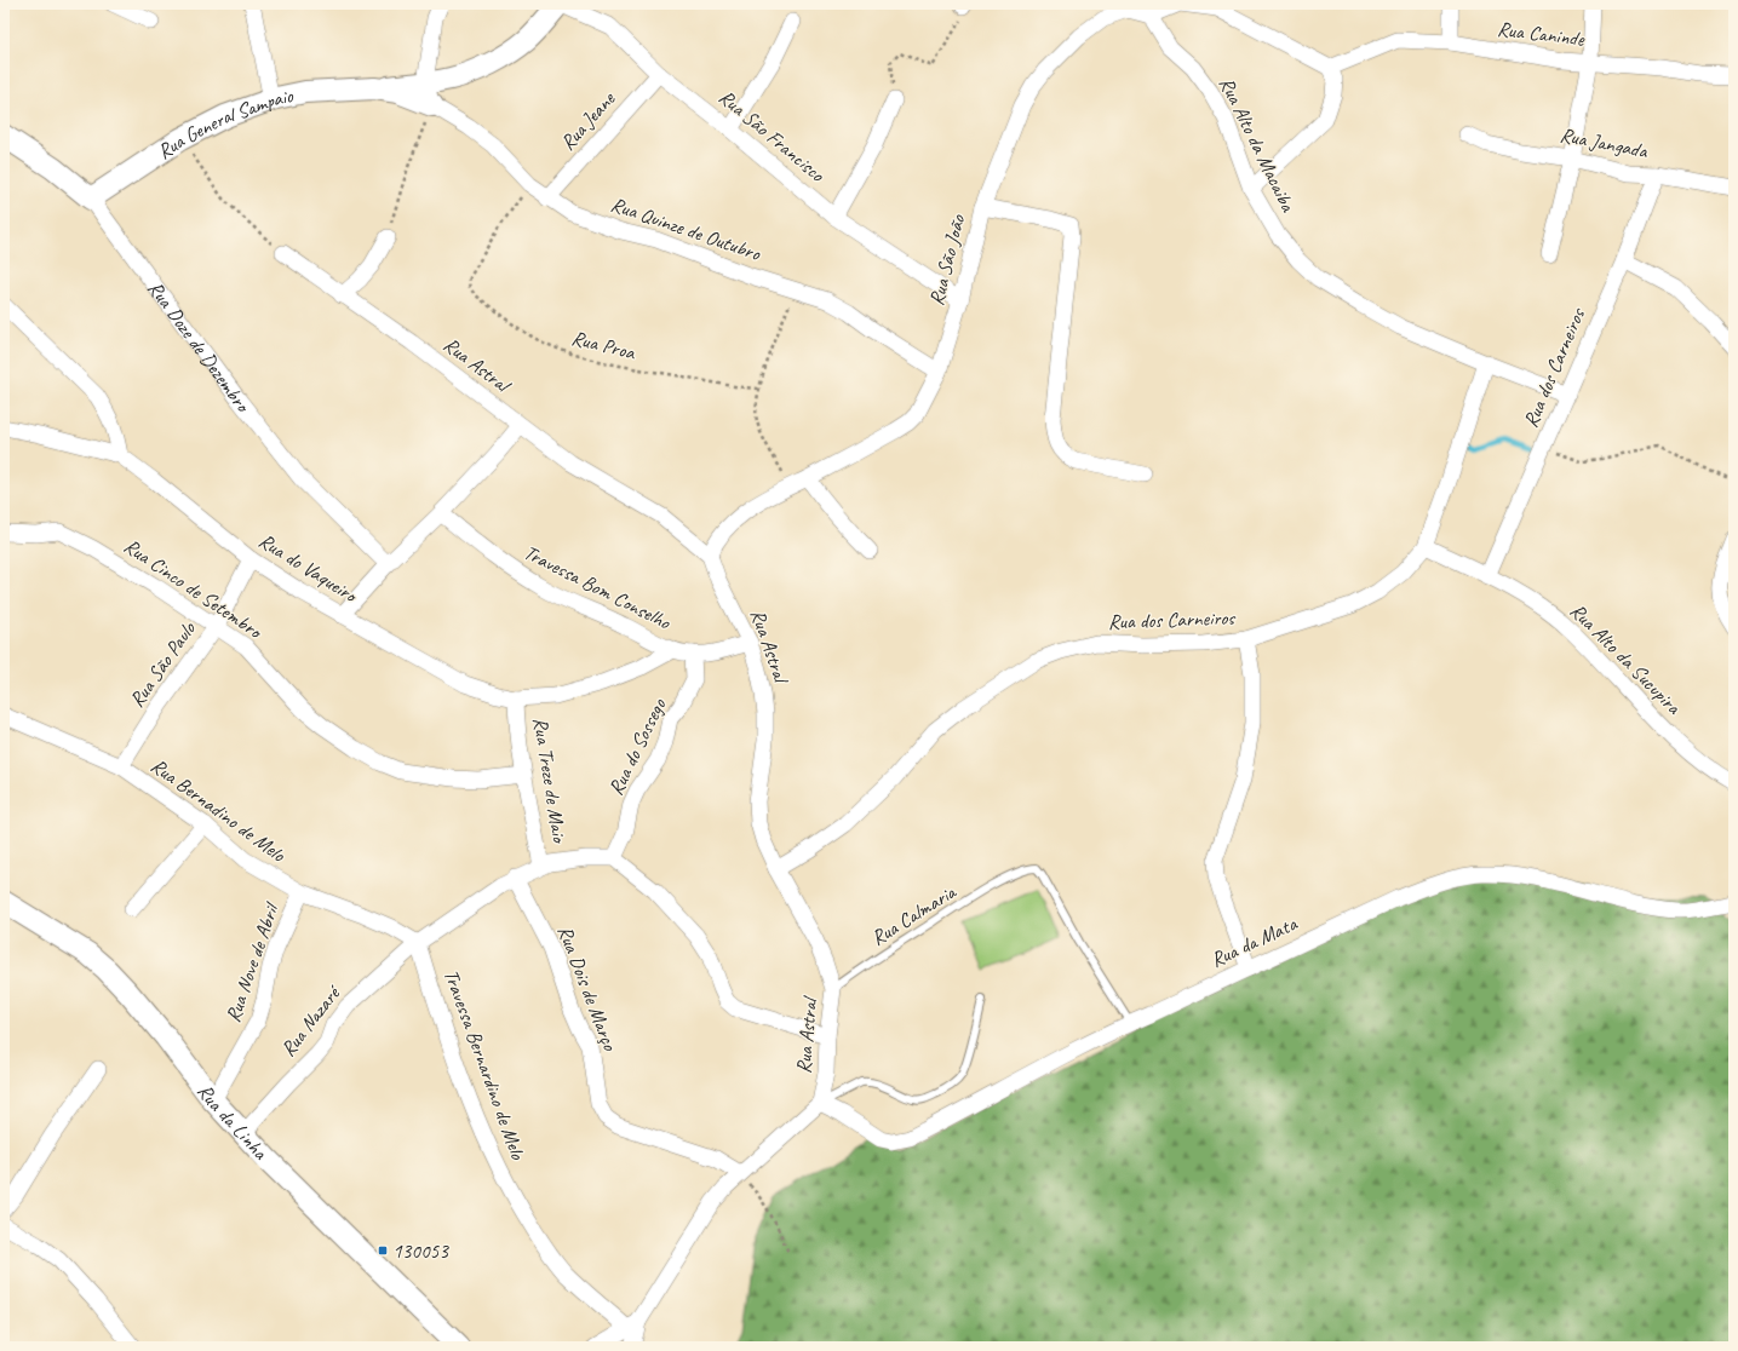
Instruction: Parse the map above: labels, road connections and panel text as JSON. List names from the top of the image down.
{
  "streets": {
    "street": [
      "Rua Caninde",
      "Rua Jeane",
      "Rua General Sampaio",
      "Rua São Francisco",
      "Rua Jangada",
      "Rua Alto da Macaiba",
      "Rua Quinze de Outubro",
      "Rua São João",
      "Rua Doze de Dezembro",
      "Rua Astral",
      "Rua dos Carneiros",
      "Rua do Vaqueiro",
      "Travessa Bom Conselho",
      "Rua Cinco de Setembro",
      "Rua Alto da Sucupira",
      "Rua São Paulo",
      "Rua do Sossego",
      "Rua Treze de Maio",
      "Rua Bernadino de Melo",
      "Rua da Mata",
      "Rua Nove de Abril",
      "Rua Dois de Março",
      "Rua Nazaré",
      "Travessa Bernardino de Melo",
      "Rua da Linha"
    ],
    "lane": ["Rua Calmaria"],
    "path": ["Rua Proa"]
  },
  "crossings": [
    ["Rua Jeane", "Rua São Francisco"],
    ["Rua Jeane", "Rua Quinze de Outubro"],
    ["Rua General Sampaio", "Rua São Francisco"],
    ["Rua General Sampaio", "Rua Quinze de Outubro"],
    ["Rua General Sampaio", "Rua Doze de Dezembro"],
    ["Rua São Francisco", "Rua São João"],
    ["Rua Jangada", "Rua dos Carneiros"],
    ["Rua Alto da Macaiba", "Rua São João"],
    ["Rua Alto da Macaiba", "Rua dos Carneiros"],
    ["Rua Quinze de Outubro", "Rua São João"],
    ["Rua Quinze de Outubro", "Rua Proa"],
    ["Rua São João", "Rua Astral"],
    ["Rua Astral", "Rua dos Carneiros"],
    ["Rua Astral", "Travessa Bom Conselho"],
    ["Rua Astral", "Rua Calmaria"],
    ["Rua Astral", "Rua da Mata"],
    ["Rua Astral", "Rua Dois de Março"],
    ["Rua Astral", "Travessa Bernardino de Melo"],
    ["Rua dos Carneiros", "Rua Alto da Sucupira"],
    ["Rua do Vaqueiro", "Travessa Bom Conselho"],
    ["Rua do Vaqueiro", "Rua São Paulo"],
    ["Rua do Vaqueiro", "Rua Treze de Maio"],
    ["Travessa Bom Conselho", "Rua do Sossego"],
    ["Rua Cinco de Setembro", "Rua São Paulo"],
    ["Rua Cinco de Setembro", "Rua Treze de Maio"],
    ["Rua São Paulo", "Rua Bernadino de Melo"],
    ["Rua Bernadino de Melo", "Rua Nove de Abril"],
    ["Rua Bernadino de Melo", "Rua Nazaré"],
    ["Rua Bernadino de Melo", "Travessa Bernardino de Melo"],
    ["Rua Calmaria", "Rua da Mata"],
    ["Rua Nove de Abril", "Rua da Linha"],
    ["Rua Nazaré", "Travessa Bernardino de Melo"],
    ["Rua Nazaré", "Rua da Linha"]
  ],
  "places": {
    "transit": ["130053"]
  }
}
